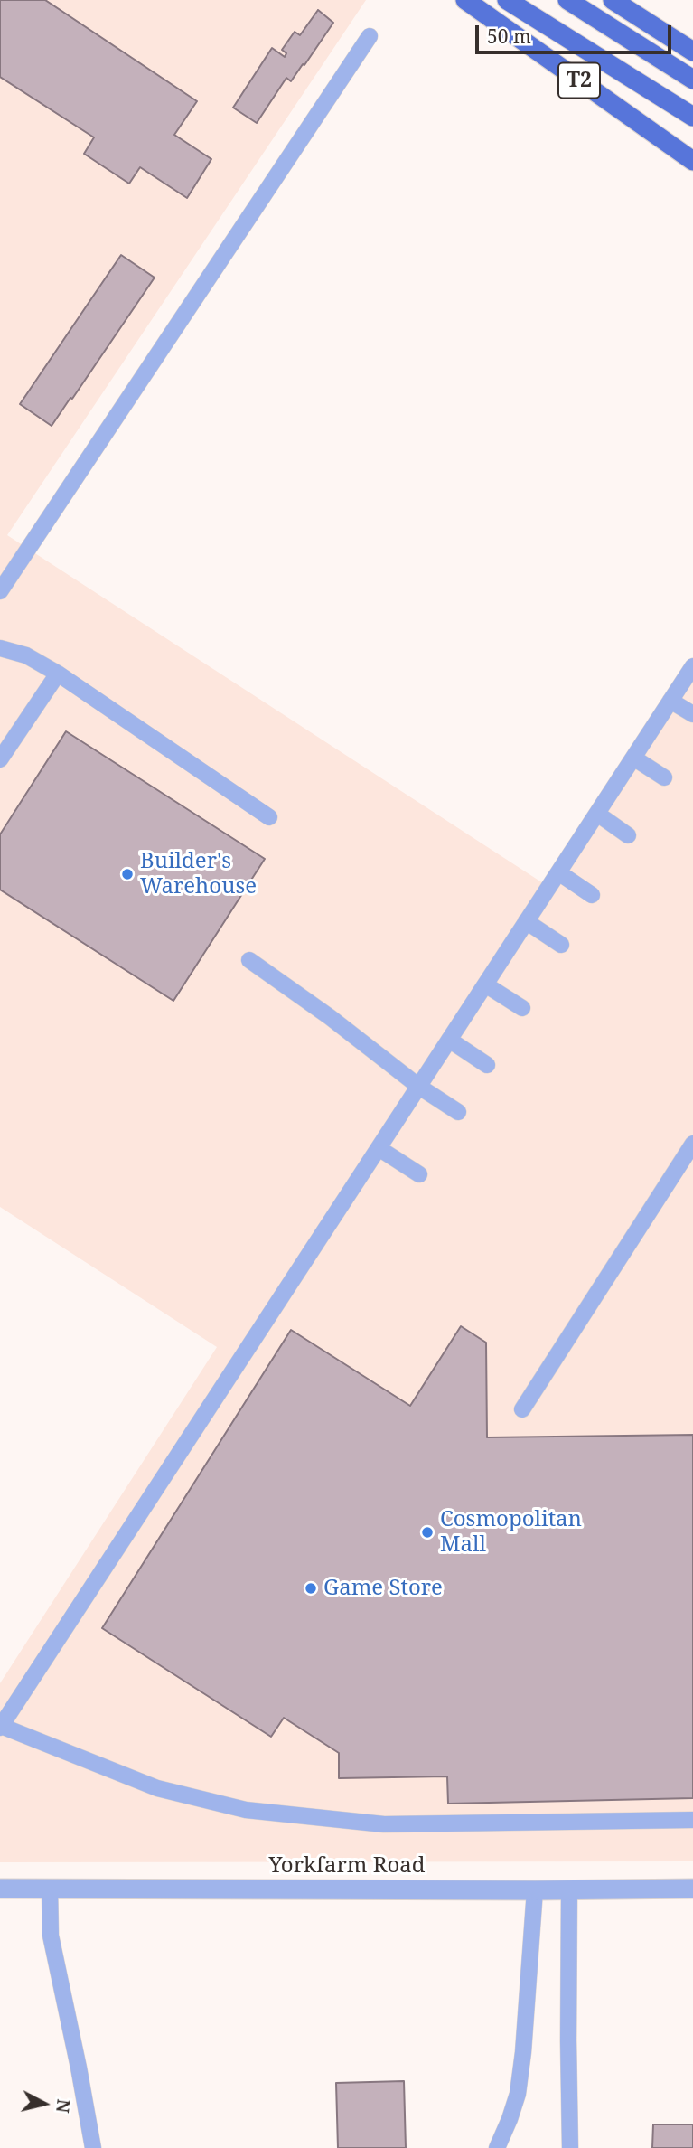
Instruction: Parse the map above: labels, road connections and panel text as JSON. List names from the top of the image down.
{
  "streets": {
    "main road": ["T2"],
    "street": ["Yorkfarm Road"]
  },
  "places": ["Builder's Warehouse", "Cosmopolitan Mall", "Game Store"],
  "scale_bar": "50 m",
  "north": "right"
}
